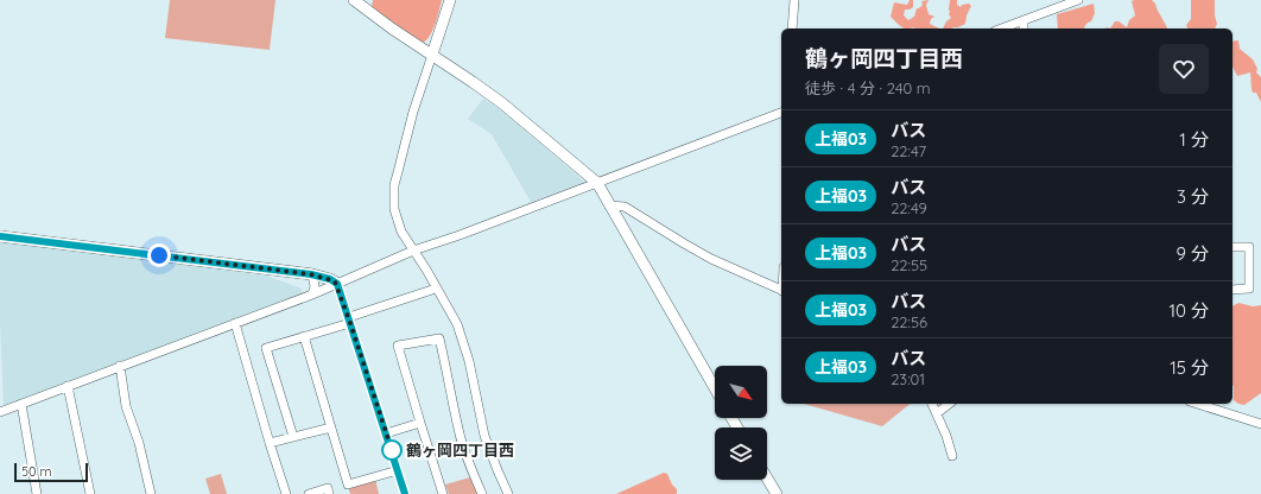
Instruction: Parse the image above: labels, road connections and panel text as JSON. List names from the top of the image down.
{
  "places": ["鶴ヶ岡四丁目西"],
  "lines": ["bus line 上福03"],
  "scale_bar": "50 m",
  "north": "bottom right",
  "page": {
    "heading": ["鶴ヶ岡四丁目西", "徒歩 · 4 分 · 240 m"],
    "list": [
      {
        "mark": "上福03",
        "name": "バス",
        "note": "22:47",
        "value": "1 分"
      },
      {
        "mark": "上福03",
        "name": "バス",
        "note": "22:49",
        "value": "3 分"
      },
      {
        "mark": "上福03",
        "name": "バス",
        "note": "22:55",
        "value": "9 分"
      },
      {
        "mark": "上福03",
        "name": "バス",
        "note": "22:56",
        "value": "10 分"
      },
      {
        "mark": "上福03",
        "name": "バス",
        "note": "23:01",
        "value": "15 分"
      }
    ],
    "scale": "50 m"
  }
}
